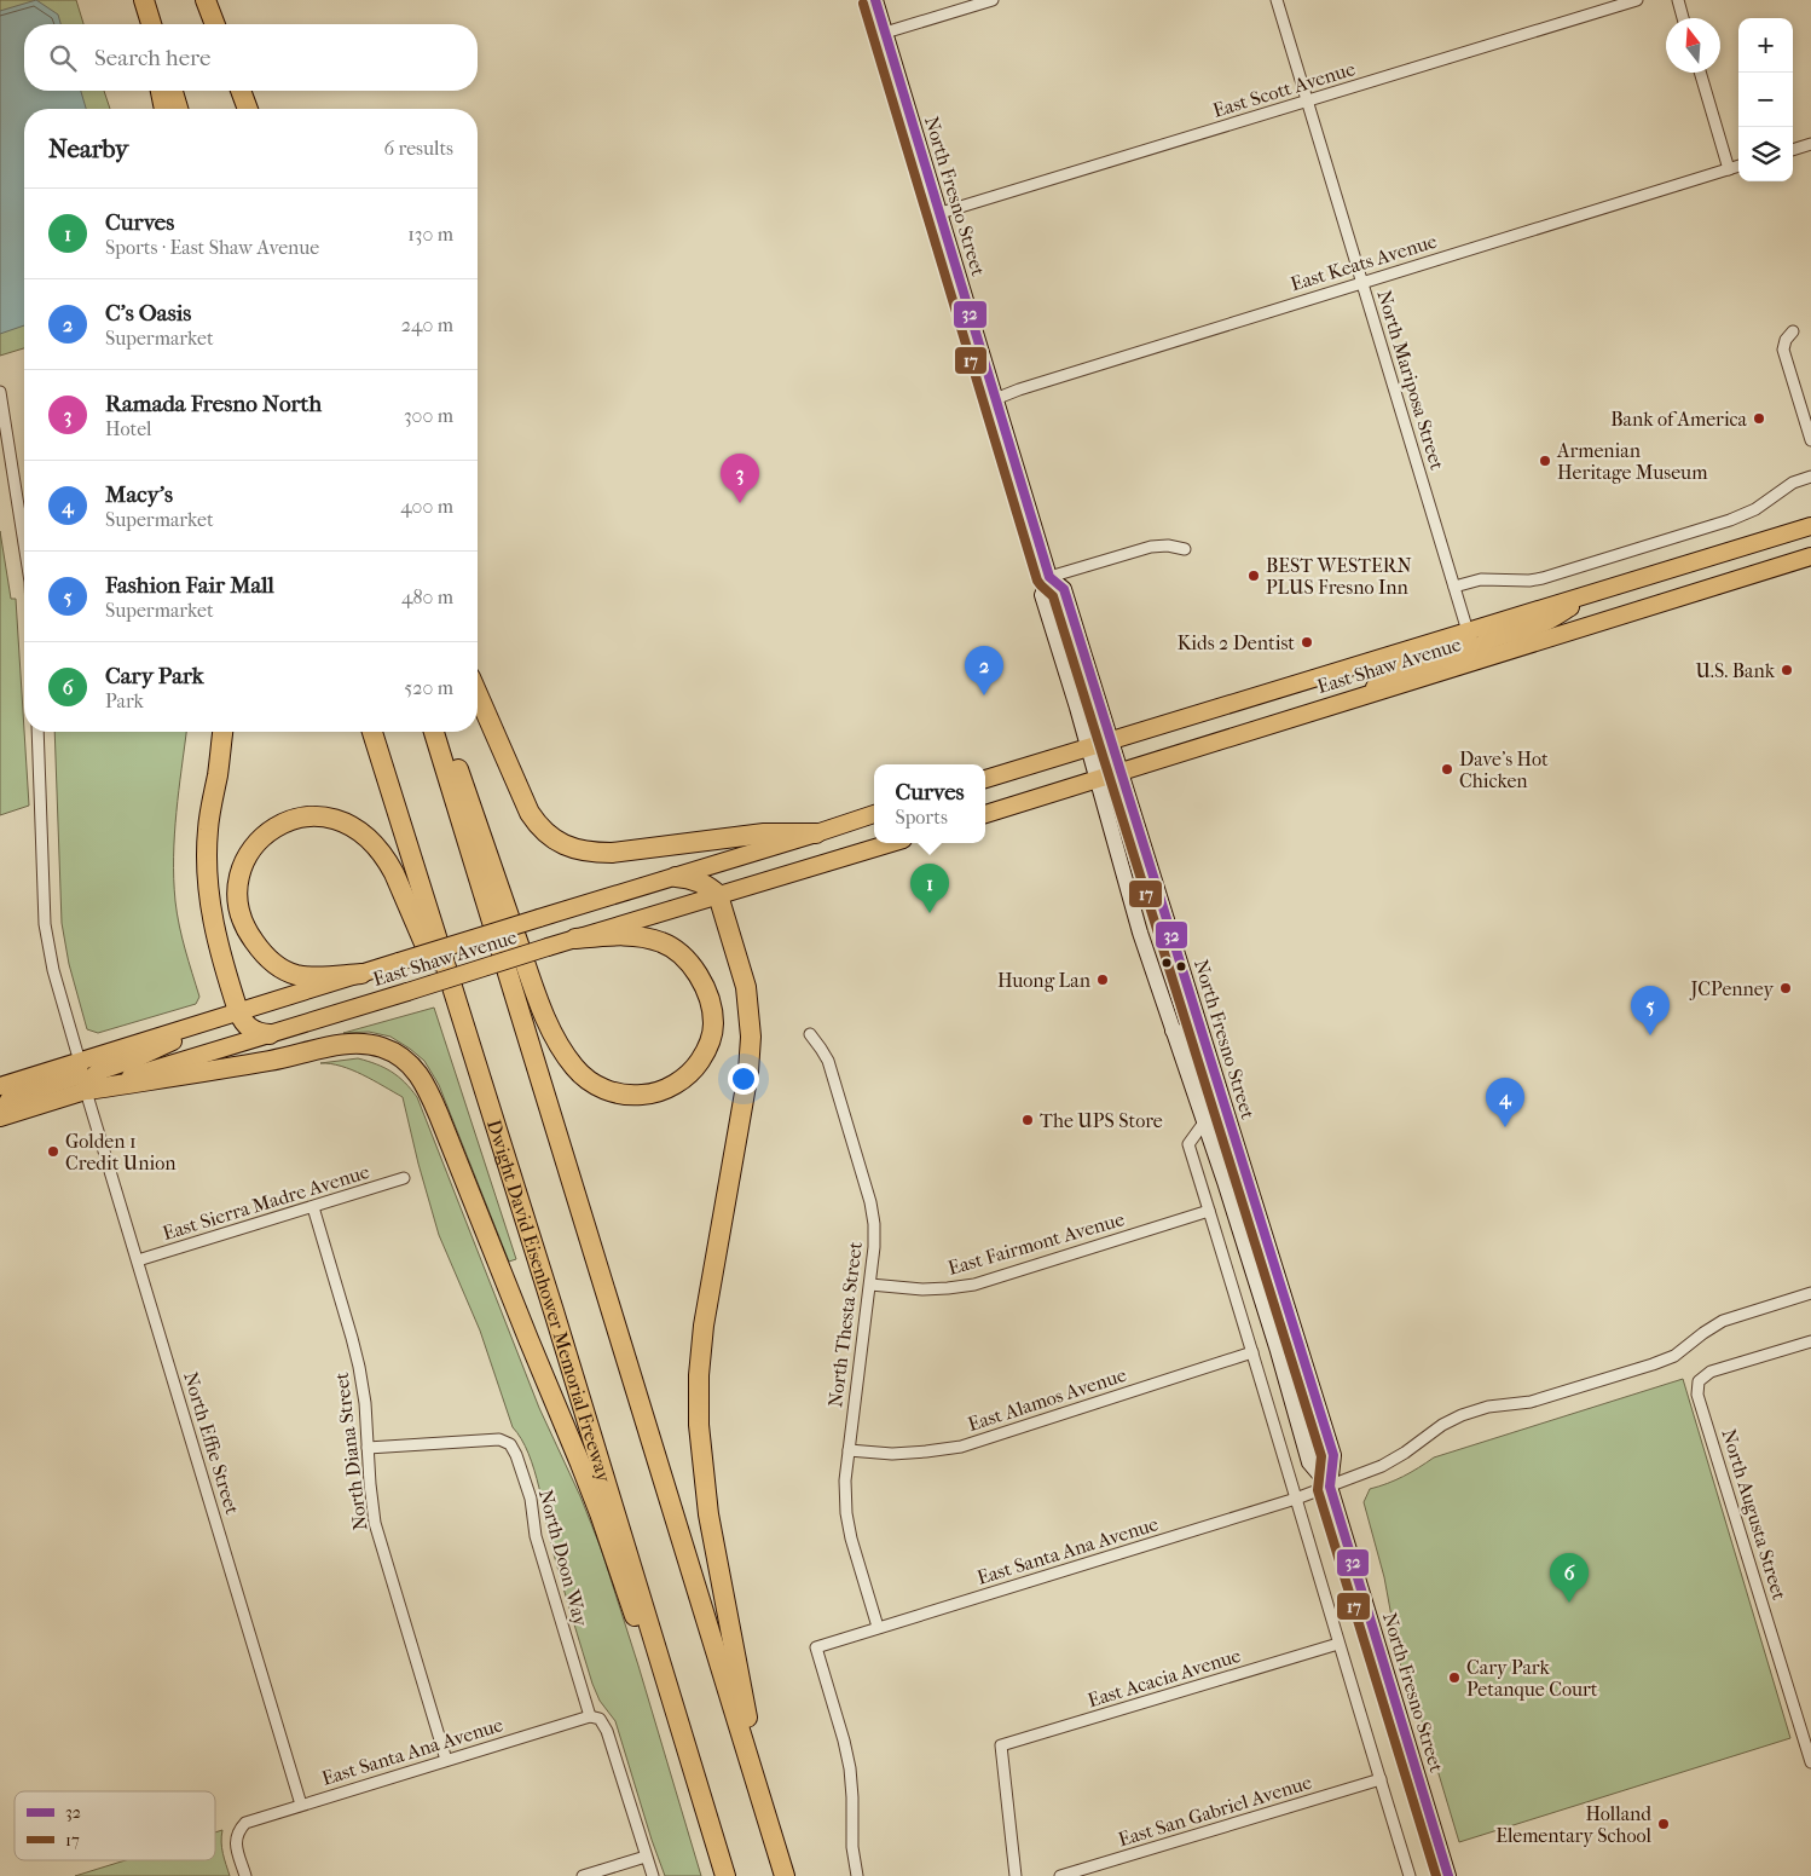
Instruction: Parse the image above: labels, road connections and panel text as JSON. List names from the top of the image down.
{
  "streets": {
    "highway": ["Dwight David Eisenhower Memorial Freeway"],
    "main road": ["North Fresno Street", "East Shaw Avenue"],
    "street": [
      "East Scott Avenue",
      "East Keats Avenue",
      "North Mariposa Street",
      "East Sierra Madre Avenue",
      "East Fairmont Avenue",
      "North Thesta Street",
      "East Alamos Avenue",
      "North Effie Street",
      "North Diana Street",
      "North Augusta Street",
      "East Santa Ana Avenue",
      "North Doon Way",
      "East Acacia Avenue",
      "East San Gabriel Avenue"
    ]
  },
  "crossings": [
    ["East Scott Avenue", "North Fresno Street"],
    ["East Scott Avenue", "North Mariposa Street"],
    ["North Fresno Street", "East Keats Avenue"],
    ["North Fresno Street", "East Shaw Avenue"],
    ["North Fresno Street", "East Santa Ana Avenue"],
    ["East Keats Avenue", "North Mariposa Street"],
    ["North Mariposa Street", "East Shaw Avenue"],
    ["East Shaw Avenue", "North Effie Street"],
    ["East Sierra Madre Avenue", "North Effie Street"],
    ["East Sierra Madre Avenue", "North Diana Street"],
    ["East Fairmont Avenue", "North Thesta Street"],
    ["North Thesta Street", "East Alamos Avenue"],
    ["North Thesta Street", "East Santa Ana Avenue"],
    ["North Effie Street", "East Santa Ana Avenue"],
    ["North Diana Street", "East Santa Ana Avenue"],
    ["North Diana Street", "North Doon Way"],
    ["East Santa Ana Avenue", "North Doon Way"]
  ],
  "places": [
    "Bank of America",
    "Armenian Heritage Museum",
    "BEST WESTERN PLUS Fresno Inn",
    "Kids 2 Dentist",
    "U.S. Bank",
    "Dave's Hot Chicken",
    "Huong Lan",
    "JCPenney",
    "The UPS Store",
    "Golden 1 Credit Union",
    "Cary Park Petanque Court",
    "Holland Elementary School"
  ],
  "lines": ["transit line 32", "transit line 17"],
  "legend": ["32", "17"],
  "north": "top",
  "page": {
    "map_buttons": ["+", "−"],
    "search": "Search here",
    "heading": ["Nearby", "6 results"],
    "list": [
      {
        "mark": "1",
        "name": "Curves",
        "note": "Sports · East Shaw Avenue",
        "value": "130 m"
      },
      {
        "mark": "2",
        "name": "C's Oasis",
        "note": "Supermarket",
        "value": "240 m"
      },
      {
        "mark": "3",
        "name": "Ramada Fresno North",
        "note": "Hotel",
        "value": "300 m"
      },
      {
        "mark": "4",
        "name": "Macy's",
        "note": "Supermarket",
        "value": "400 m"
      },
      {
        "mark": "5",
        "name": "Fashion Fair Mall",
        "note": "Supermarket",
        "value": "480 m"
      },
      {
        "mark": "6",
        "name": "Cary Park",
        "note": "Park",
        "value": "520 m"
      }
    ],
    "pins": [
      "3",
      "2",
      "1",
      "5",
      "4",
      "6"
    ],
    "popup": ["Curves", "Sports"]
  }
}
